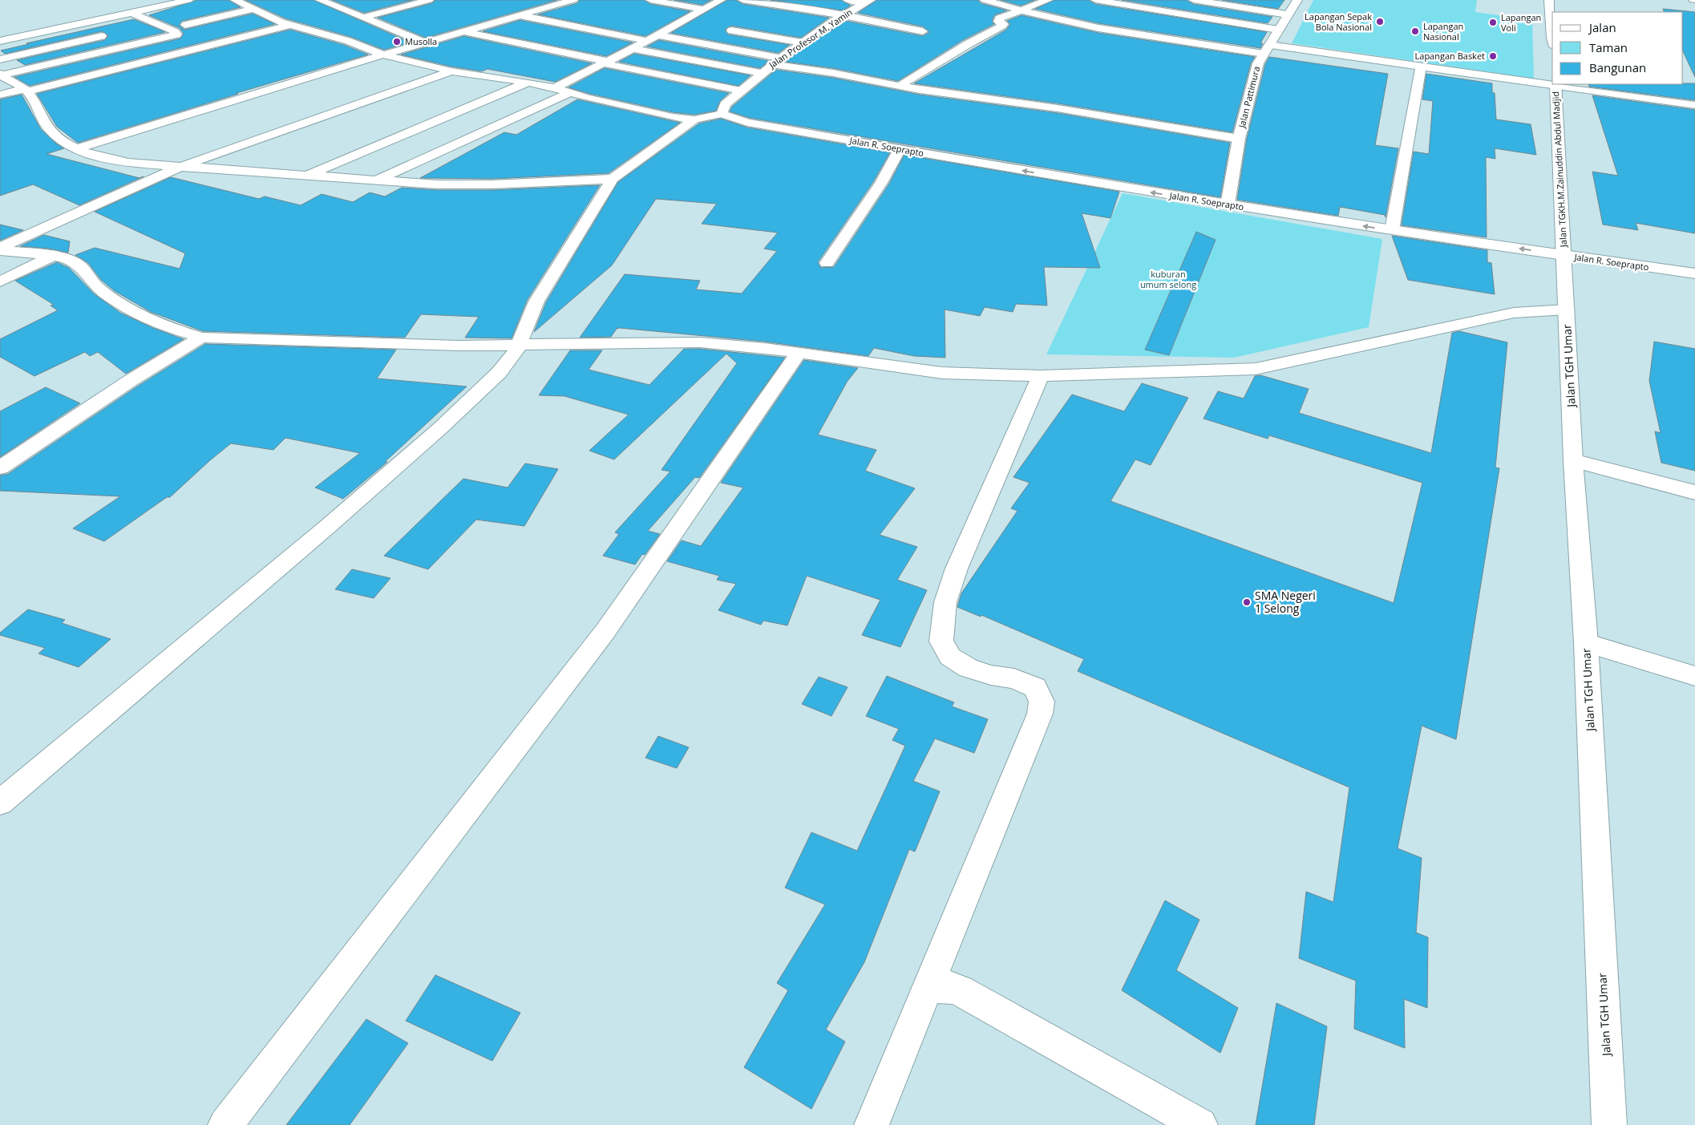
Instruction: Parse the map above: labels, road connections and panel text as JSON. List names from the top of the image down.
{
  "streets": {
    "street": [
      "Jalan Profesor M. Yamin",
      "Jalan Pattimura",
      "Jalan R. Soeprapto",
      "Jalan TGKH.M.Zainuddin Abdul Madjid",
      "Jalan TGH Umar"
    ]
  },
  "crossings": [
    ["Jalan Profesor M. Yamin", "Jalan R. Soeprapto"],
    ["Jalan Pattimura", "Jalan R. Soeprapto"],
    ["Jalan R. Soeprapto", "Jalan TGKH.M.Zainuddin Abdul Madjid"],
    ["Jalan R. Soeprapto", "Jalan TGH Umar"],
    ["Jalan TGKH.M.Zainuddin Abdul Madjid", "Jalan TGH Umar"]
  ],
  "parks": ["kuburan umum selong"],
  "places": [
    "Lapangan Sepak Bola Nasional",
    "Lapangan Voli",
    "Lapangan Nasional",
    "Musolla",
    "Lapangan Basket",
    "SMA Negeri 1 Selong"
  ],
  "legend": ["Jalan", "Taman", "Bangunan"]
}
